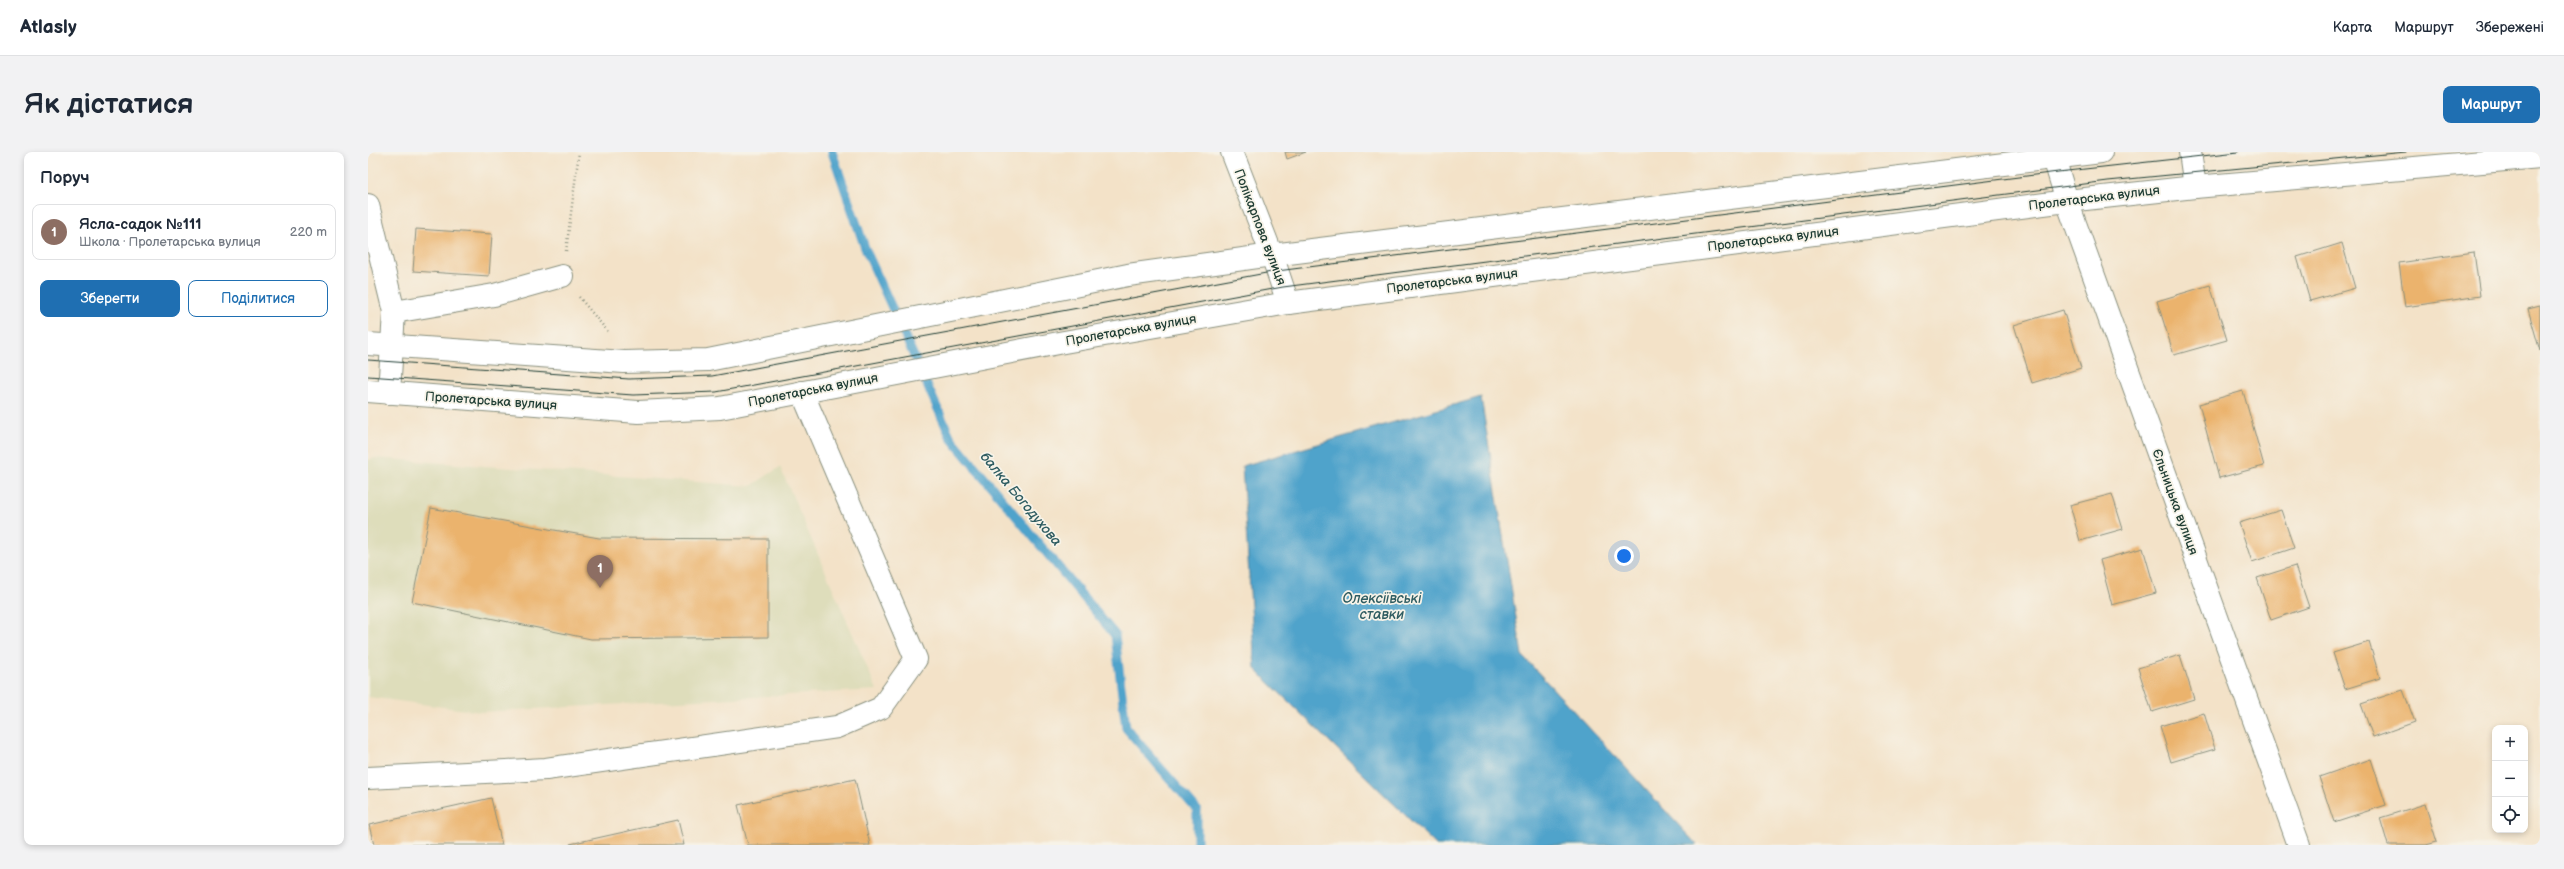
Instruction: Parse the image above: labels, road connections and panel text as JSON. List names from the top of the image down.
{
  "streets": {
    "main road": ["Пролетарська вулиця", "Полікарпова вулиця", "Єльницька вулиця"]
  },
  "crossings": [
    ["Пролетарська вулиця", "Полікарпова вулиця"],
    ["Пролетарська вулиця", "Єльницька вулиця"]
  ],
  "water": ["балка Богодухова", "Олексіївські ставки"],
  "page": {
    "header": "Atlasly",
    "nav": ["Карта", "Маршрут", "Збережені"],
    "buttons": [
      "Маршрут",
      ["Зберегти", "Поділитися"]
    ],
    "title": "Як дістатися",
    "heading": "Поруч",
    "list": [
      {
        "mark": "1",
        "name": "Ясла-садок №111",
        "note": "Школа · Пролетарська вулиця",
        "value": "220 m"
      }
    ],
    "pins": "1",
    "map_buttons": ["+", "−"]
  }
}
